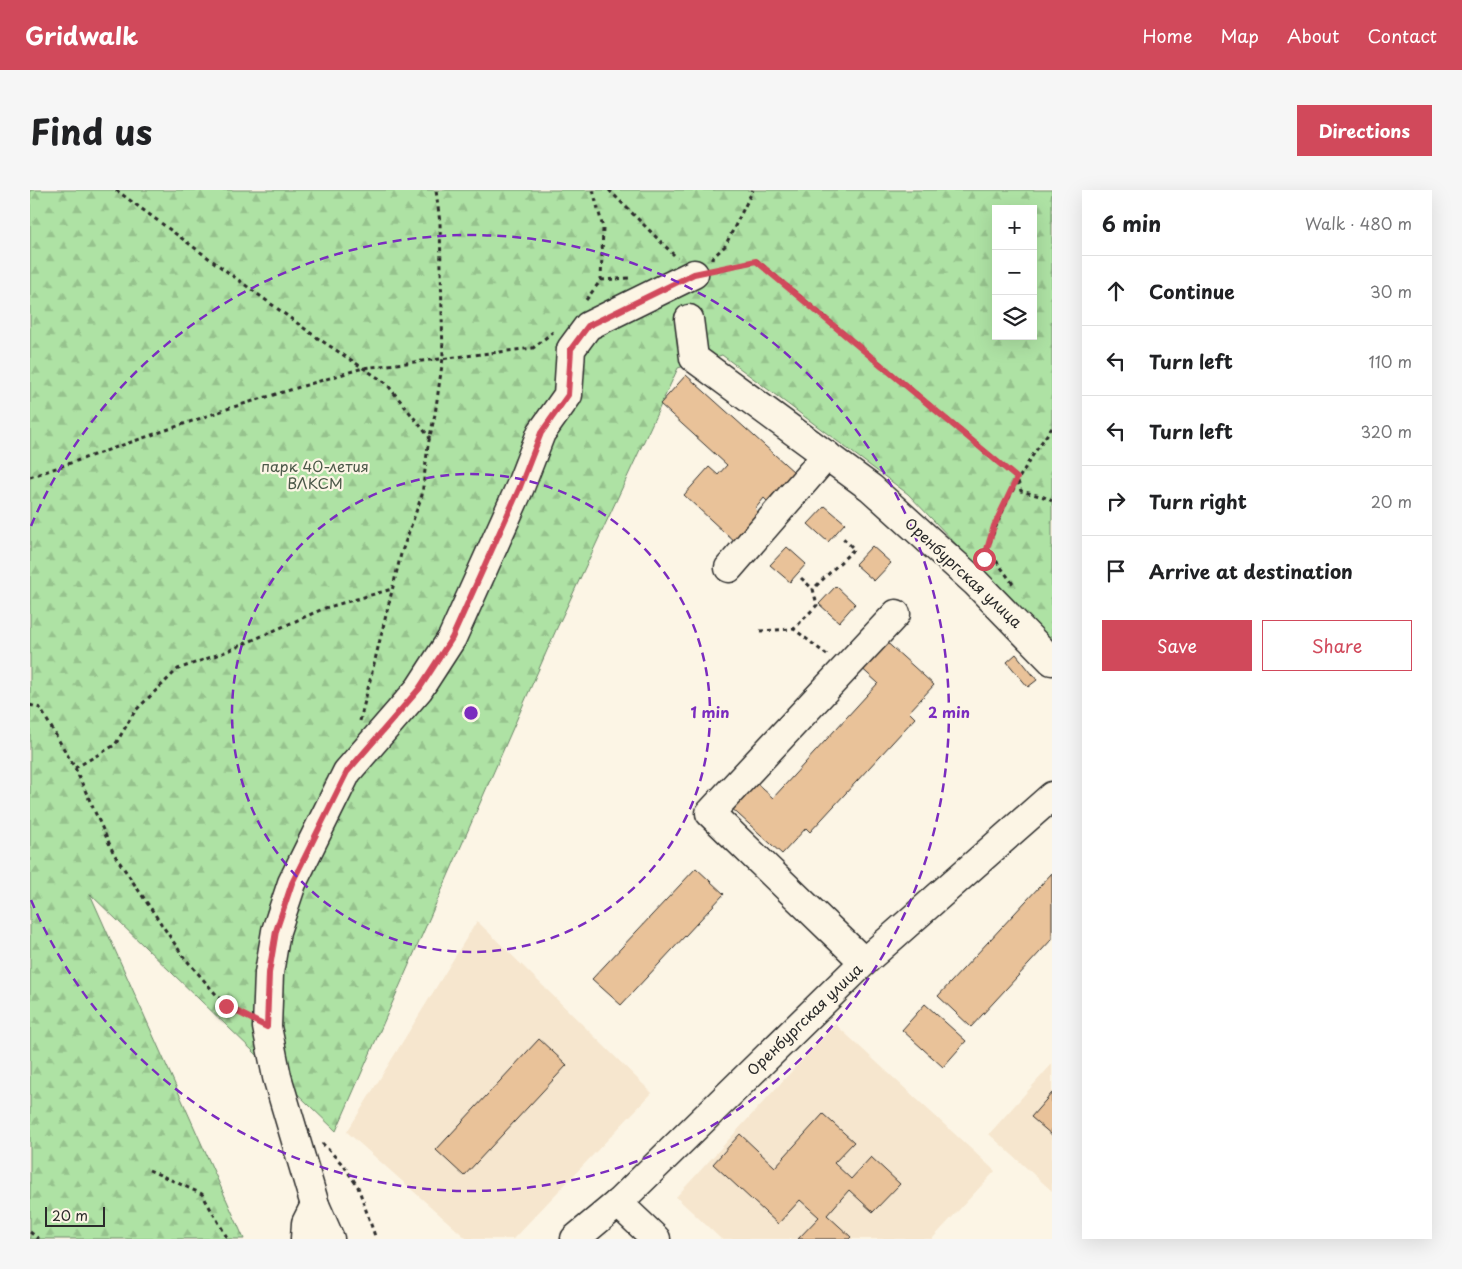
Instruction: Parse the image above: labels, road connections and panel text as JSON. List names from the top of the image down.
{
  "streets": {
    "street": ["Оренбургская улица"]
  },
  "parks": ["парк 40-летия ВЛКСМ"],
  "scale_bar": "20 m",
  "page": {
    "header": "Gridwalk",
    "nav": [
      "Home",
      "Map",
      "About",
      "Contact"
    ],
    "title": "Find us",
    "buttons": [
      "Directions",
      ["Save", "Share"]
    ],
    "heading": ["6 min", "Walk · 480 m"],
    "map_buttons": ["+", "−"],
    "list": [
      ["Continue", "30 m"],
      ["Turn left", "110 m"],
      ["Turn left", "320 m"],
      ["Turn right", "20 m"],
      "Arrive at destination"
    ],
    "scale": "20 m"
  },
  "rings": ["1 min", "2 min"]
}
